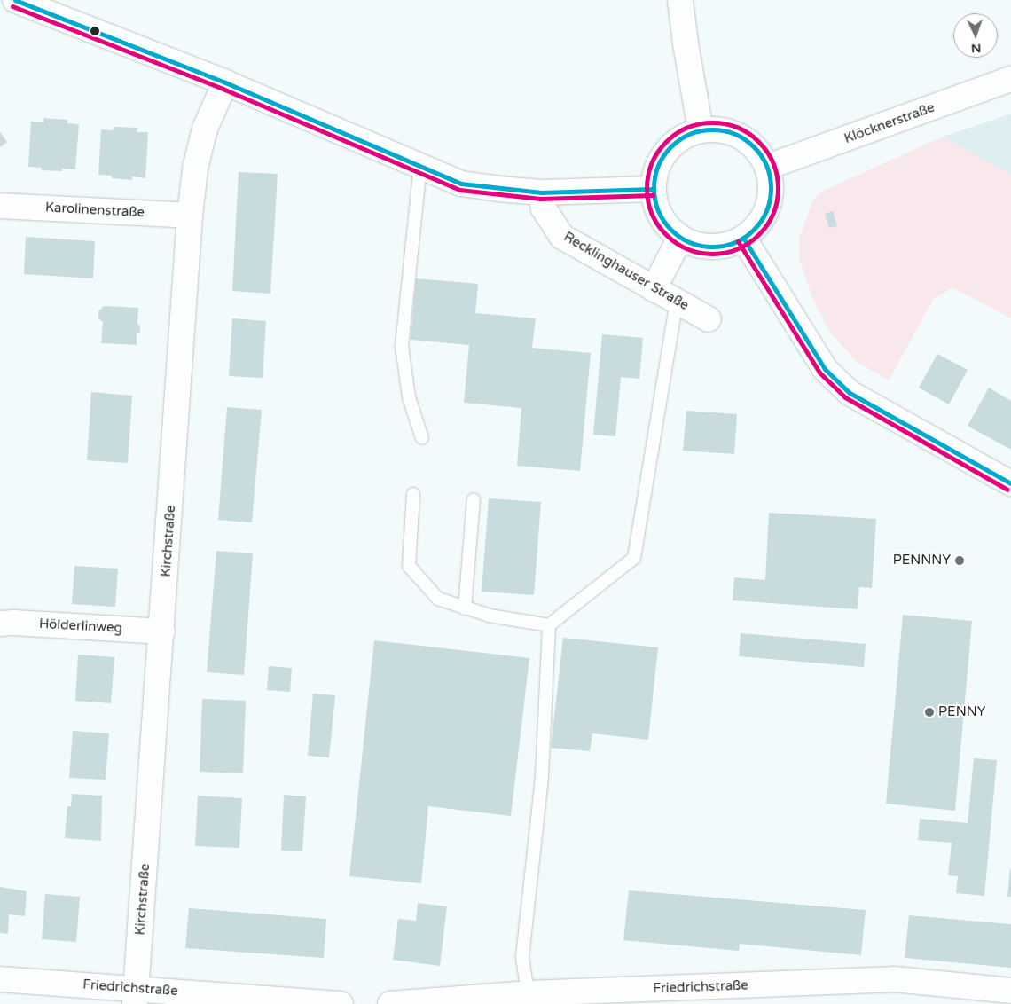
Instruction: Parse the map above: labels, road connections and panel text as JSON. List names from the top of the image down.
{
  "streets": {
    "street": [
      "Klöcknerstraße",
      "Karolinenstraße",
      "Recklinghauser Straße",
      "Kirchstraße",
      "Hölderlinweg",
      "Friedrichstraße"
    ]
  },
  "crossings": [
    ["Karolinenstraße", "Kirchstraße"],
    ["Kirchstraße", "Hölderlinweg"],
    ["Kirchstraße", "Friedrichstraße"]
  ],
  "places": ["PENNNY", "PENNY"],
  "north": "bottom"
}
